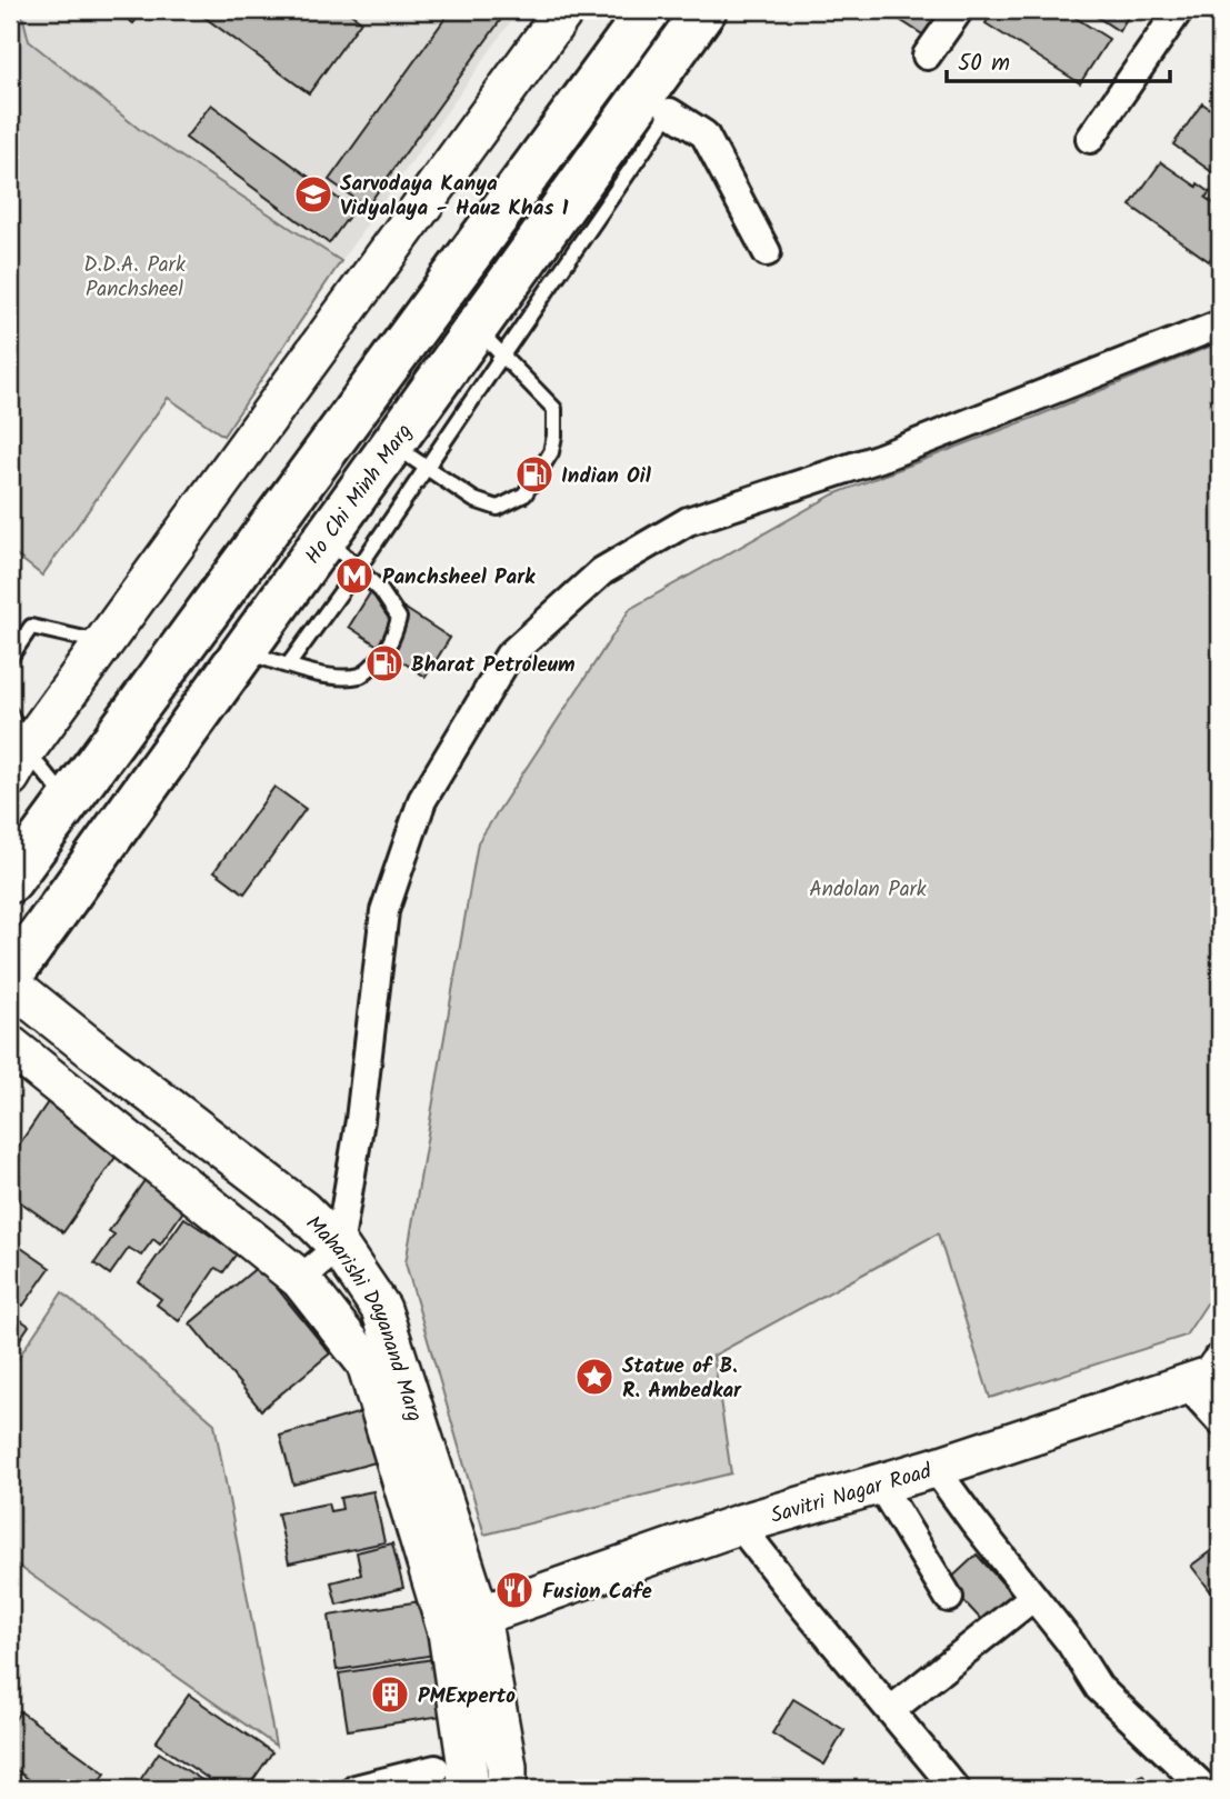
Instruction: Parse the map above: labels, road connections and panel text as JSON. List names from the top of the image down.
{
  "streets": {
    "main road": ["Ho Chi Minh Marg"],
    "street": ["Maharishi Dayanand Marg", "Savitri Nagar Road"]
  },
  "crossings": [
    ["Maharishi Dayanand Marg", "Savitri Nagar Road"]
  ],
  "parks": ["D.D.A. Park Panchsheel", "Andolan Park"],
  "places": {
    "school or university": ["Sarvodaya Kanya Vidyalaya - Hauz Khas 1"],
    "fuel station": ["Indian Oil", "Bharat Petroleum"],
    "metro station": ["Panchsheel Park"],
    "place": ["Statue of B. R. Ambedkar"],
    "restaurant": ["Fusion Cafe"],
    "building": ["PMExperto"]
  },
  "scale_bar": "50 m"
}
